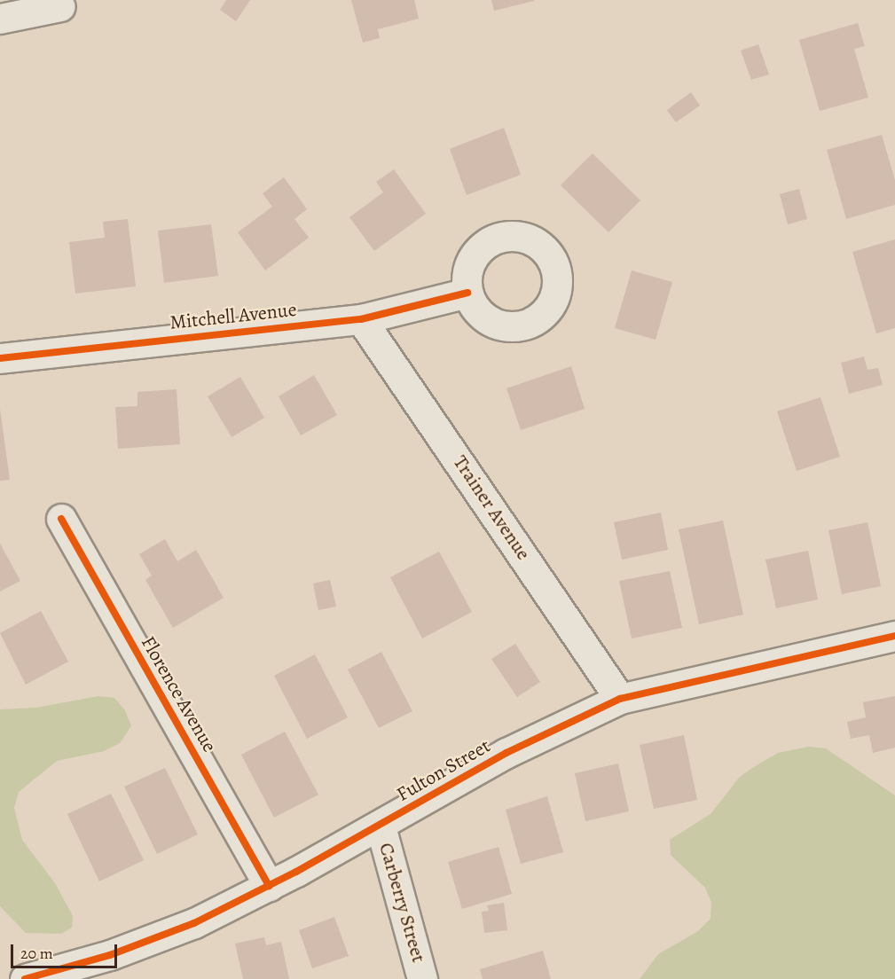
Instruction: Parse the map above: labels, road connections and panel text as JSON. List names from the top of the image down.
{
  "streets": {
    "street": [
      "Mitchell Avenue",
      "Trainer Avenue",
      "Florence Avenue",
      "Fulton Street",
      "Carberry Street"
    ]
  },
  "crossings": [
    ["Mitchell Avenue", "Trainer Avenue"],
    ["Trainer Avenue", "Fulton Street"],
    ["Florence Avenue", "Fulton Street"],
    ["Fulton Street", "Carberry Street"]
  ],
  "scale_bar": "20 m"
}
